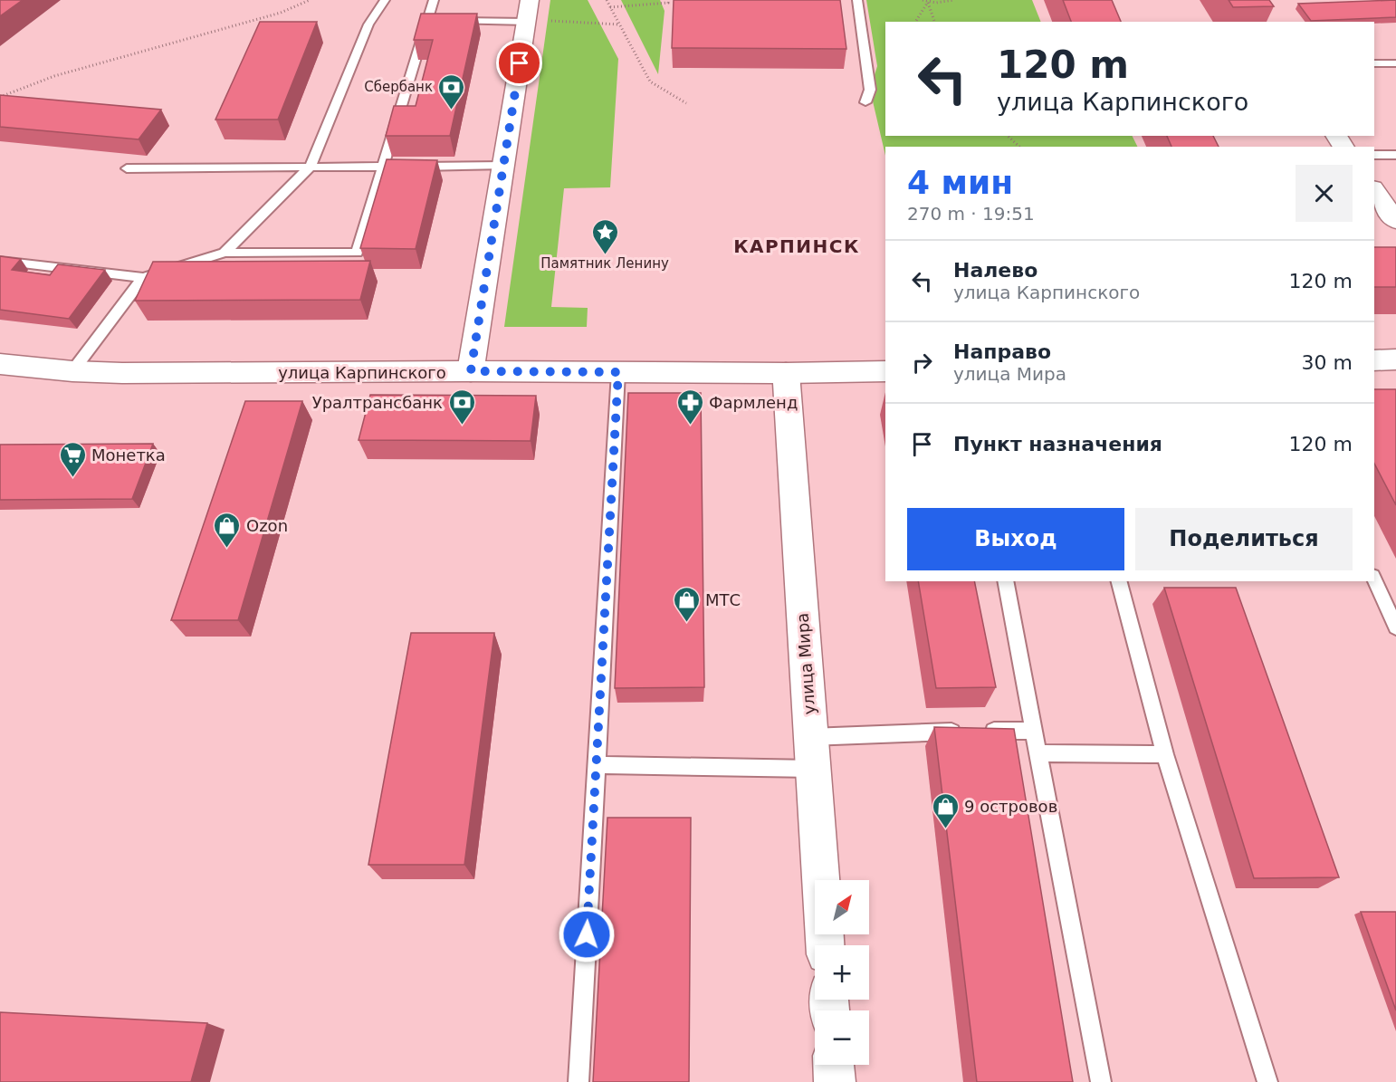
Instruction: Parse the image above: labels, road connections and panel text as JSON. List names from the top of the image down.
{
  "streets": {
    "main road": ["улица Карпинского", "улица Мира"]
  },
  "crossings": [
    ["улица Карпинского", "улица Мира"]
  ],
  "districts": ["КАРПИНСК"],
  "places": {
    "bank": ["Сбербанк", "Уралтрансбанк"],
    "place": ["Памятник Ленину"],
    "pharmacy": ["Фармленд"],
    "supermarket": ["Монетка"],
    "shop": ["Ozon", "МТС", "9 островов"]
  },
  "north": "top right",
  "page": {
    "turn": ["120 m", "улица Карпинского"],
    "heading": ["4 мин", "270 m · 19:51"],
    "list": [
      {
        "name": "Налево",
        "note": "улица Карпинского",
        "value": "120 m"
      },
      {
        "name": "Направо",
        "note": "улица Мира",
        "value": "30 m"
      },
      {
        "name": "Пункт назначения",
        "value": "120 m"
      }
    ],
    "buttons": ["Выход", "Поделиться"],
    "map_buttons": ["+", "−"]
  }
}
